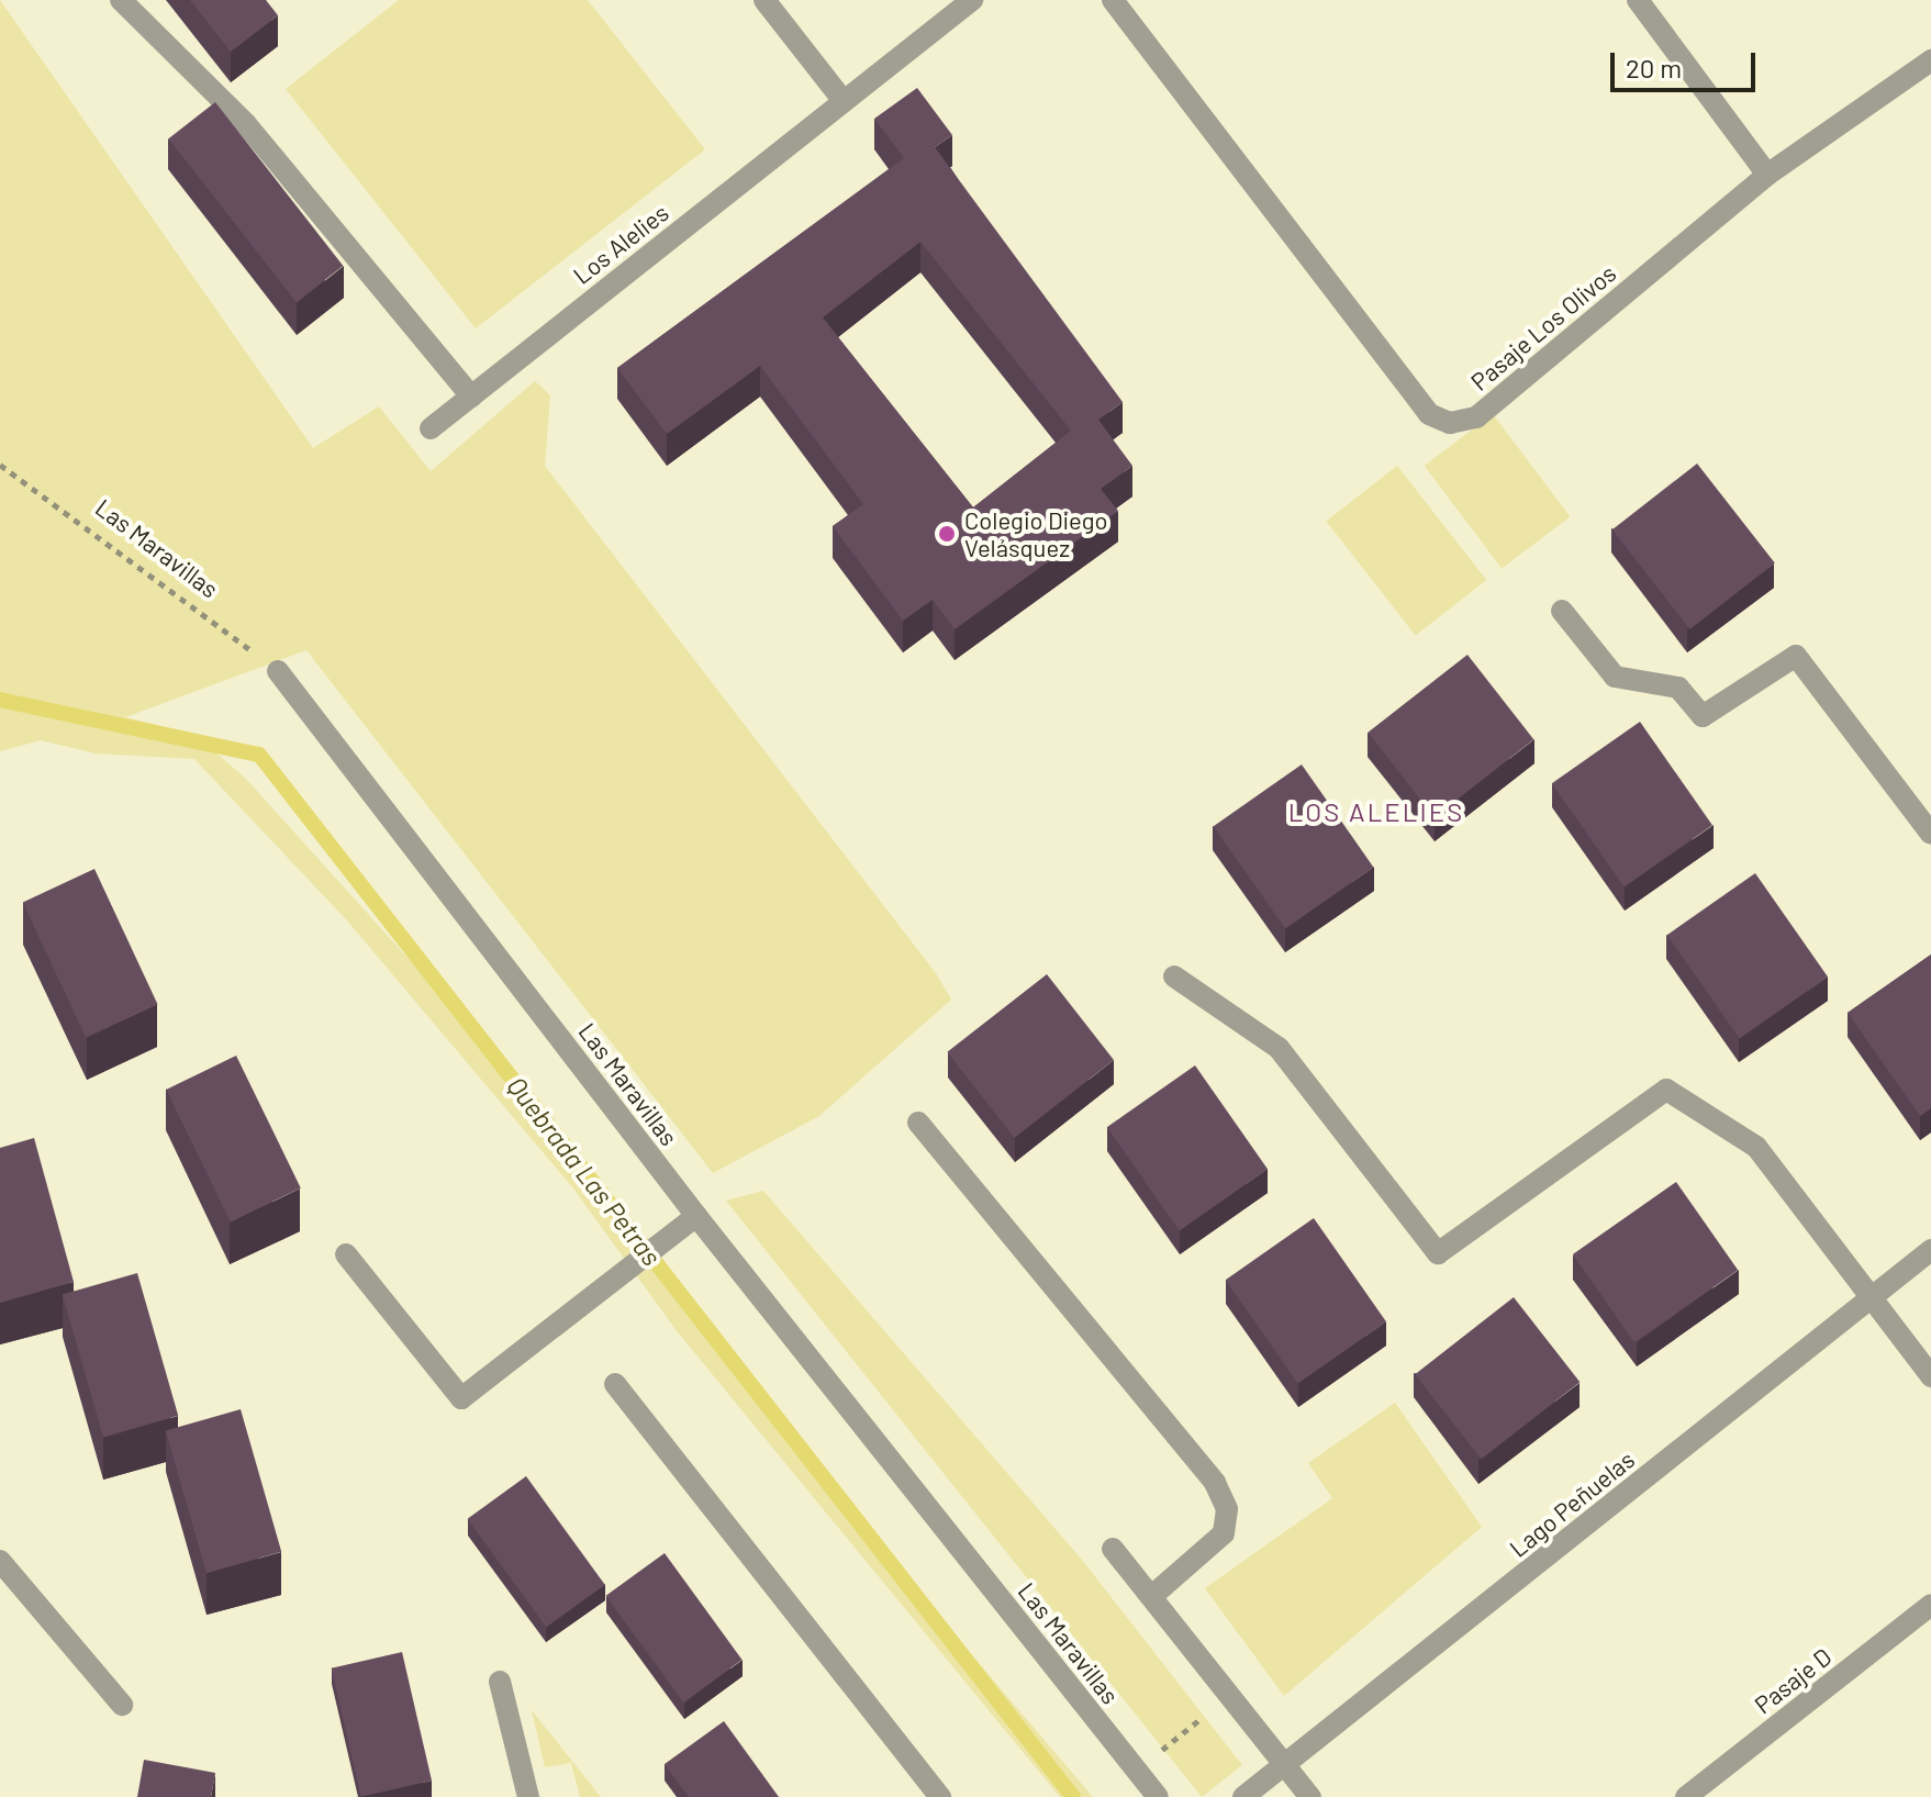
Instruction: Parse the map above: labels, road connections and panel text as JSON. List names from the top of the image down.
{
  "streets": {
    "street": [
      "Los Alelies",
      "Pasaje Los Olivos",
      "Las Maravillas",
      "Lago Peñuelas",
      "Pasaje D"
    ]
  },
  "districts": ["LOS ALELIES"],
  "water": ["Quebrada Las Petras"],
  "places": ["Colegio Diego Velásquez"],
  "scale_bar": "20 m"
}
